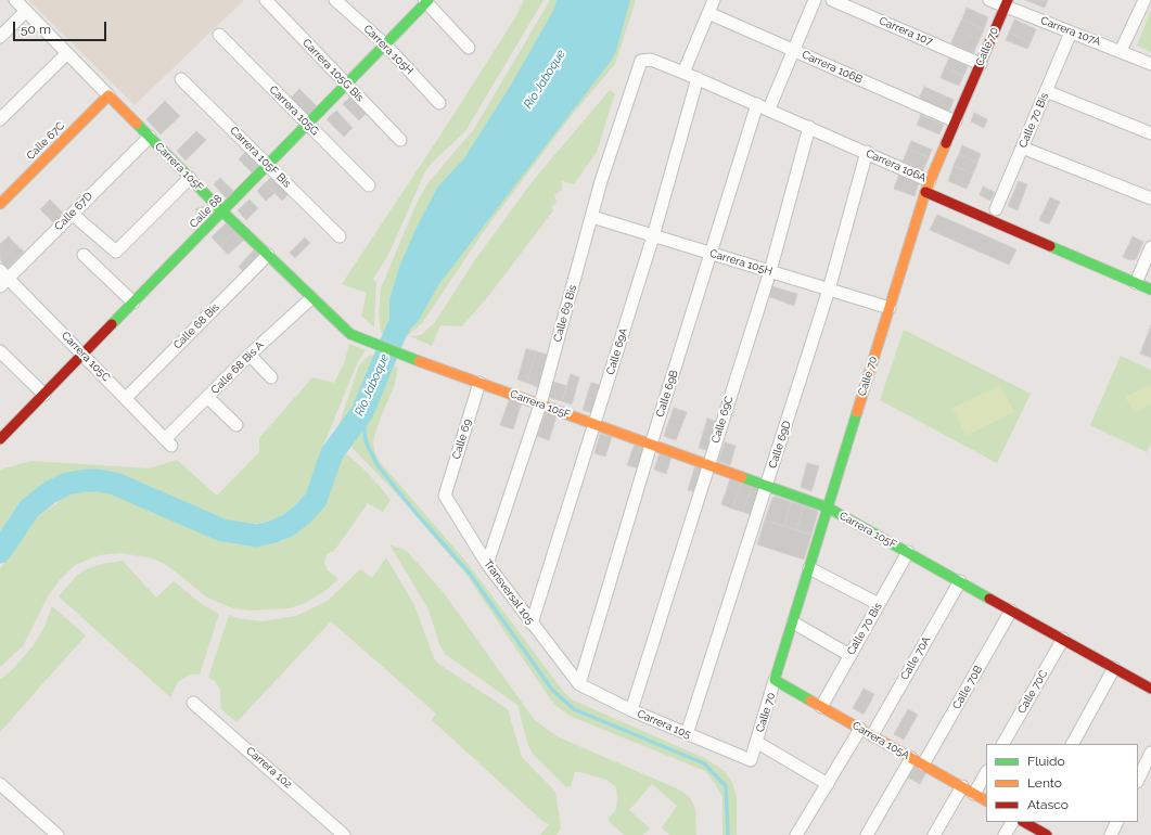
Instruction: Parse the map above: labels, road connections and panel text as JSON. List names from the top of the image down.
{
  "streets": {
    "street": [
      "Carrera 107",
      "Carrera 107A",
      "Calle 70",
      "Carrera 105H",
      "Carrera 106B",
      "Carrera 105G Bis",
      "Carrera 105G",
      "Calle 70 Bis",
      "Calle 67C",
      "Carrera 105F Bis",
      "Carrera 106A",
      "Carrera 105F",
      "Calle 67D",
      "Calle 68",
      "Calle 69 Bis",
      "Calle 68 Bis",
      "Calle 69A",
      "Carrera 105C",
      "Calle 68 Bis A",
      "Calle 69B",
      "Calle 69C",
      "Calle 69",
      "Calle 69D",
      "Transversal 105",
      "Calle 70A",
      "Calle 70B",
      "Calle 70C",
      "Carrera 105",
      "Carrera 105A",
      "Carrera 102"
    ]
  },
  "crossings": [
    ["Carrera 107", "Calle 70"],
    ["Carrera 107A", "Calle 70"],
    ["Carrera 107A", "Calle 70 Bis"],
    ["Calle 70", "Carrera 105H"],
    ["Calle 70", "Carrera 106B"],
    ["Calle 70", "Carrera 106A"],
    ["Calle 70", "Carrera 105F"],
    ["Calle 70", "Carrera 105"],
    ["Calle 70", "Carrera 105A"],
    ["Carrera 105H", "Calle 68"],
    ["Carrera 105H", "Calle 69 Bis"],
    ["Carrera 105H", "Calle 69A"],
    ["Carrera 105H", "Calle 69B"],
    ["Carrera 105H", "Calle 69C"],
    ["Carrera 105H", "Calle 69D"],
    ["Carrera 106B", "Calle 69B"],
    ["Carrera 105G Bis", "Calle 68"],
    ["Carrera 105G", "Calle 68"],
    ["Calle 70 Bis", "Carrera 105F"],
    ["Calle 70 Bis", "Carrera 105A"],
    ["Calle 67C", "Carrera 105F"],
    ["Carrera 105F Bis", "Calle 68"],
    ["Carrera 106A", "Calle 69 Bis"],
    ["Carrera 106A", "Calle 69A"],
    ["Carrera 106A", "Calle 69B"],
    ["Carrera 106A", "Calle 69C"],
    ["Carrera 106A", "Calle 69D"],
    ["Carrera 105F", "Calle 67D"],
    ["Carrera 105F", "Calle 68"],
    ["Carrera 105F", "Calle 69 Bis"],
    ["Carrera 105F", "Calle 68 Bis"],
    ["Carrera 105F", "Calle 69A"],
    ["Carrera 105F", "Calle 68 Bis A"],
    ["Carrera 105F", "Calle 69B"],
    ["Carrera 105F", "Calle 69C"],
    ["Carrera 105F", "Calle 69"],
    ["Carrera 105F", "Calle 69D"],
    ["Carrera 105F", "Calle 70A"],
    ["Carrera 105F", "Calle 70B"],
    ["Carrera 105F", "Calle 70C"],
    ["Calle 67D", "Carrera 105C"],
    ["Calle 68", "Carrera 105C"],
    ["Calle 69 Bis", "Transversal 105"],
    ["Calle 68 Bis", "Carrera 105C"],
    ["Calle 69A", "Transversal 105"],
    ["Carrera 105C", "Calle 68 Bis A"],
    ["Calle 69B", "Transversal 105"],
    ["Calle 69B", "Carrera 105"],
    ["Calle 69C", "Carrera 105"],
    ["Calle 69", "Transversal 105"],
    ["Calle 69D", "Carrera 105"],
    ["Transversal 105", "Carrera 105"],
    ["Calle 70A", "Carrera 105A"],
    ["Calle 70B", "Carrera 105A"]
  ],
  "water": ["Río Jaboque"],
  "legend": ["Fluido", "Lento", "Atasco"],
  "scale_bar": "50 m"
}
